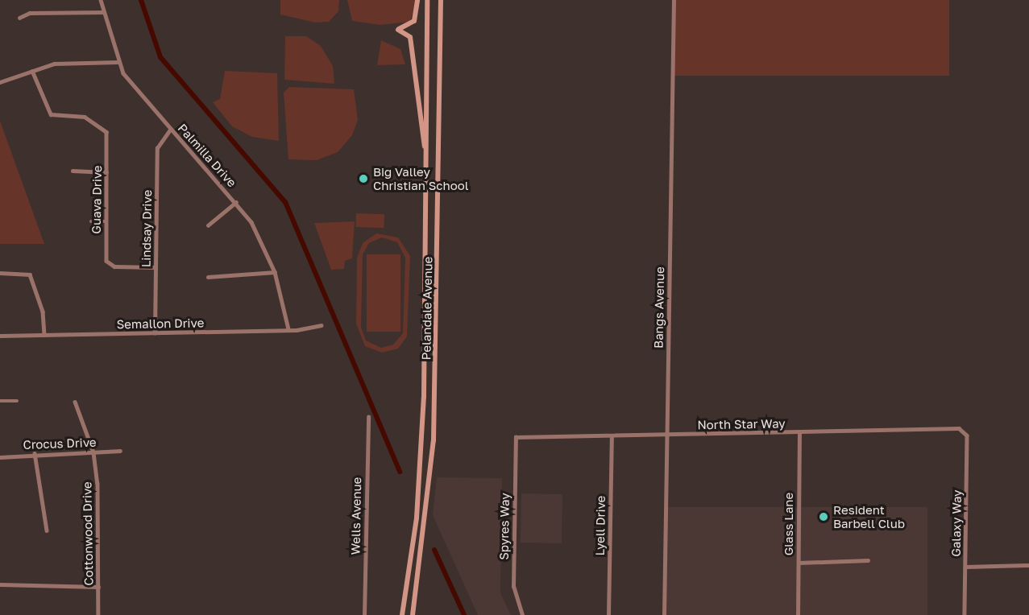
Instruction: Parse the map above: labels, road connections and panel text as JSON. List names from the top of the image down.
{
  "streets": {
    "main road": ["Pelandale Avenue"],
    "street": [
      "Palmilla Drive",
      "Guava Drive",
      "Lindsay Drive",
      "Bangs Avenue",
      "Semallon Drive",
      "North Star Way",
      "Crocus Drive",
      "Wells Avenue",
      "Galaxy Way",
      "Glass Lane",
      "Lyell Drive",
      "Spyres Way",
      "Cottonwood Drive"
    ]
  },
  "crossings": [
    ["Palmilla Drive", "Lindsay Drive"],
    ["Palmilla Drive", "Semallon Drive"],
    ["Guava Drive", "Lindsay Drive"],
    ["Lindsay Drive", "Semallon Drive"],
    ["Bangs Avenue", "North Star Way"],
    ["North Star Way", "Galaxy Way"],
    ["North Star Way", "Glass Lane"],
    ["North Star Way", "Lyell Drive"],
    ["North Star Way", "Spyres Way"],
    ["Crocus Drive", "Cottonwood Drive"]
  ],
  "places": ["Big Valley Christian School", "Resident Barbell Club"]
}
